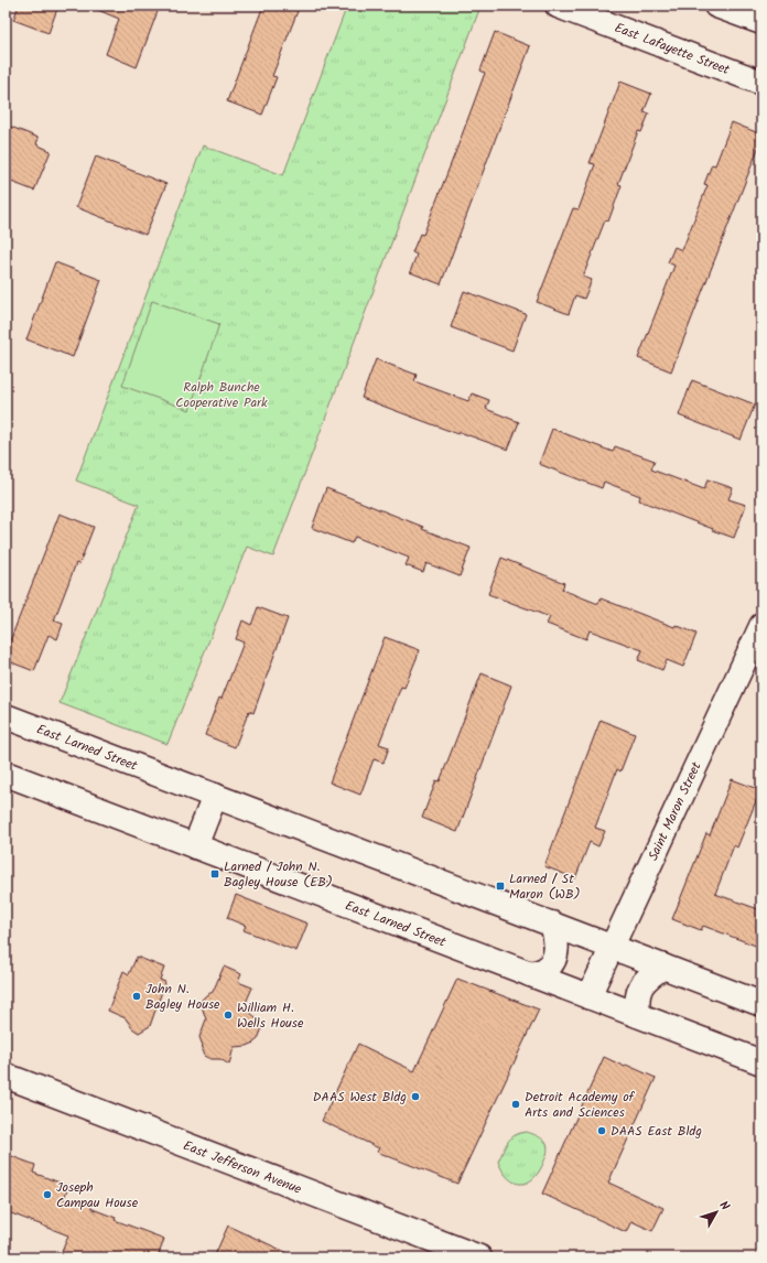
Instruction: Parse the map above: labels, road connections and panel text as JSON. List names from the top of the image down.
{
  "streets": {
    "street": [
      "East Lafayette Street",
      "East Larned Street",
      "Saint Maron Street",
      "East Jefferson Avenue"
    ]
  },
  "crossings": [
    ["East Larned Street", "Saint Maron Street"]
  ],
  "parks": ["Ralph Bunche Cooperative Park"],
  "places": {
    "transit": ["Larned / John N. Bagley House (EB)", "Larned / St Maron (WB)"],
    "other": [
      "John N. Bagley House",
      "William H. Wells House",
      "DAAS West Bldg",
      "Detroit Academy of Arts and Sciences",
      "DAAS East Bldg",
      "Joseph Campau House"
    ]
  },
  "north": "top right"
}
